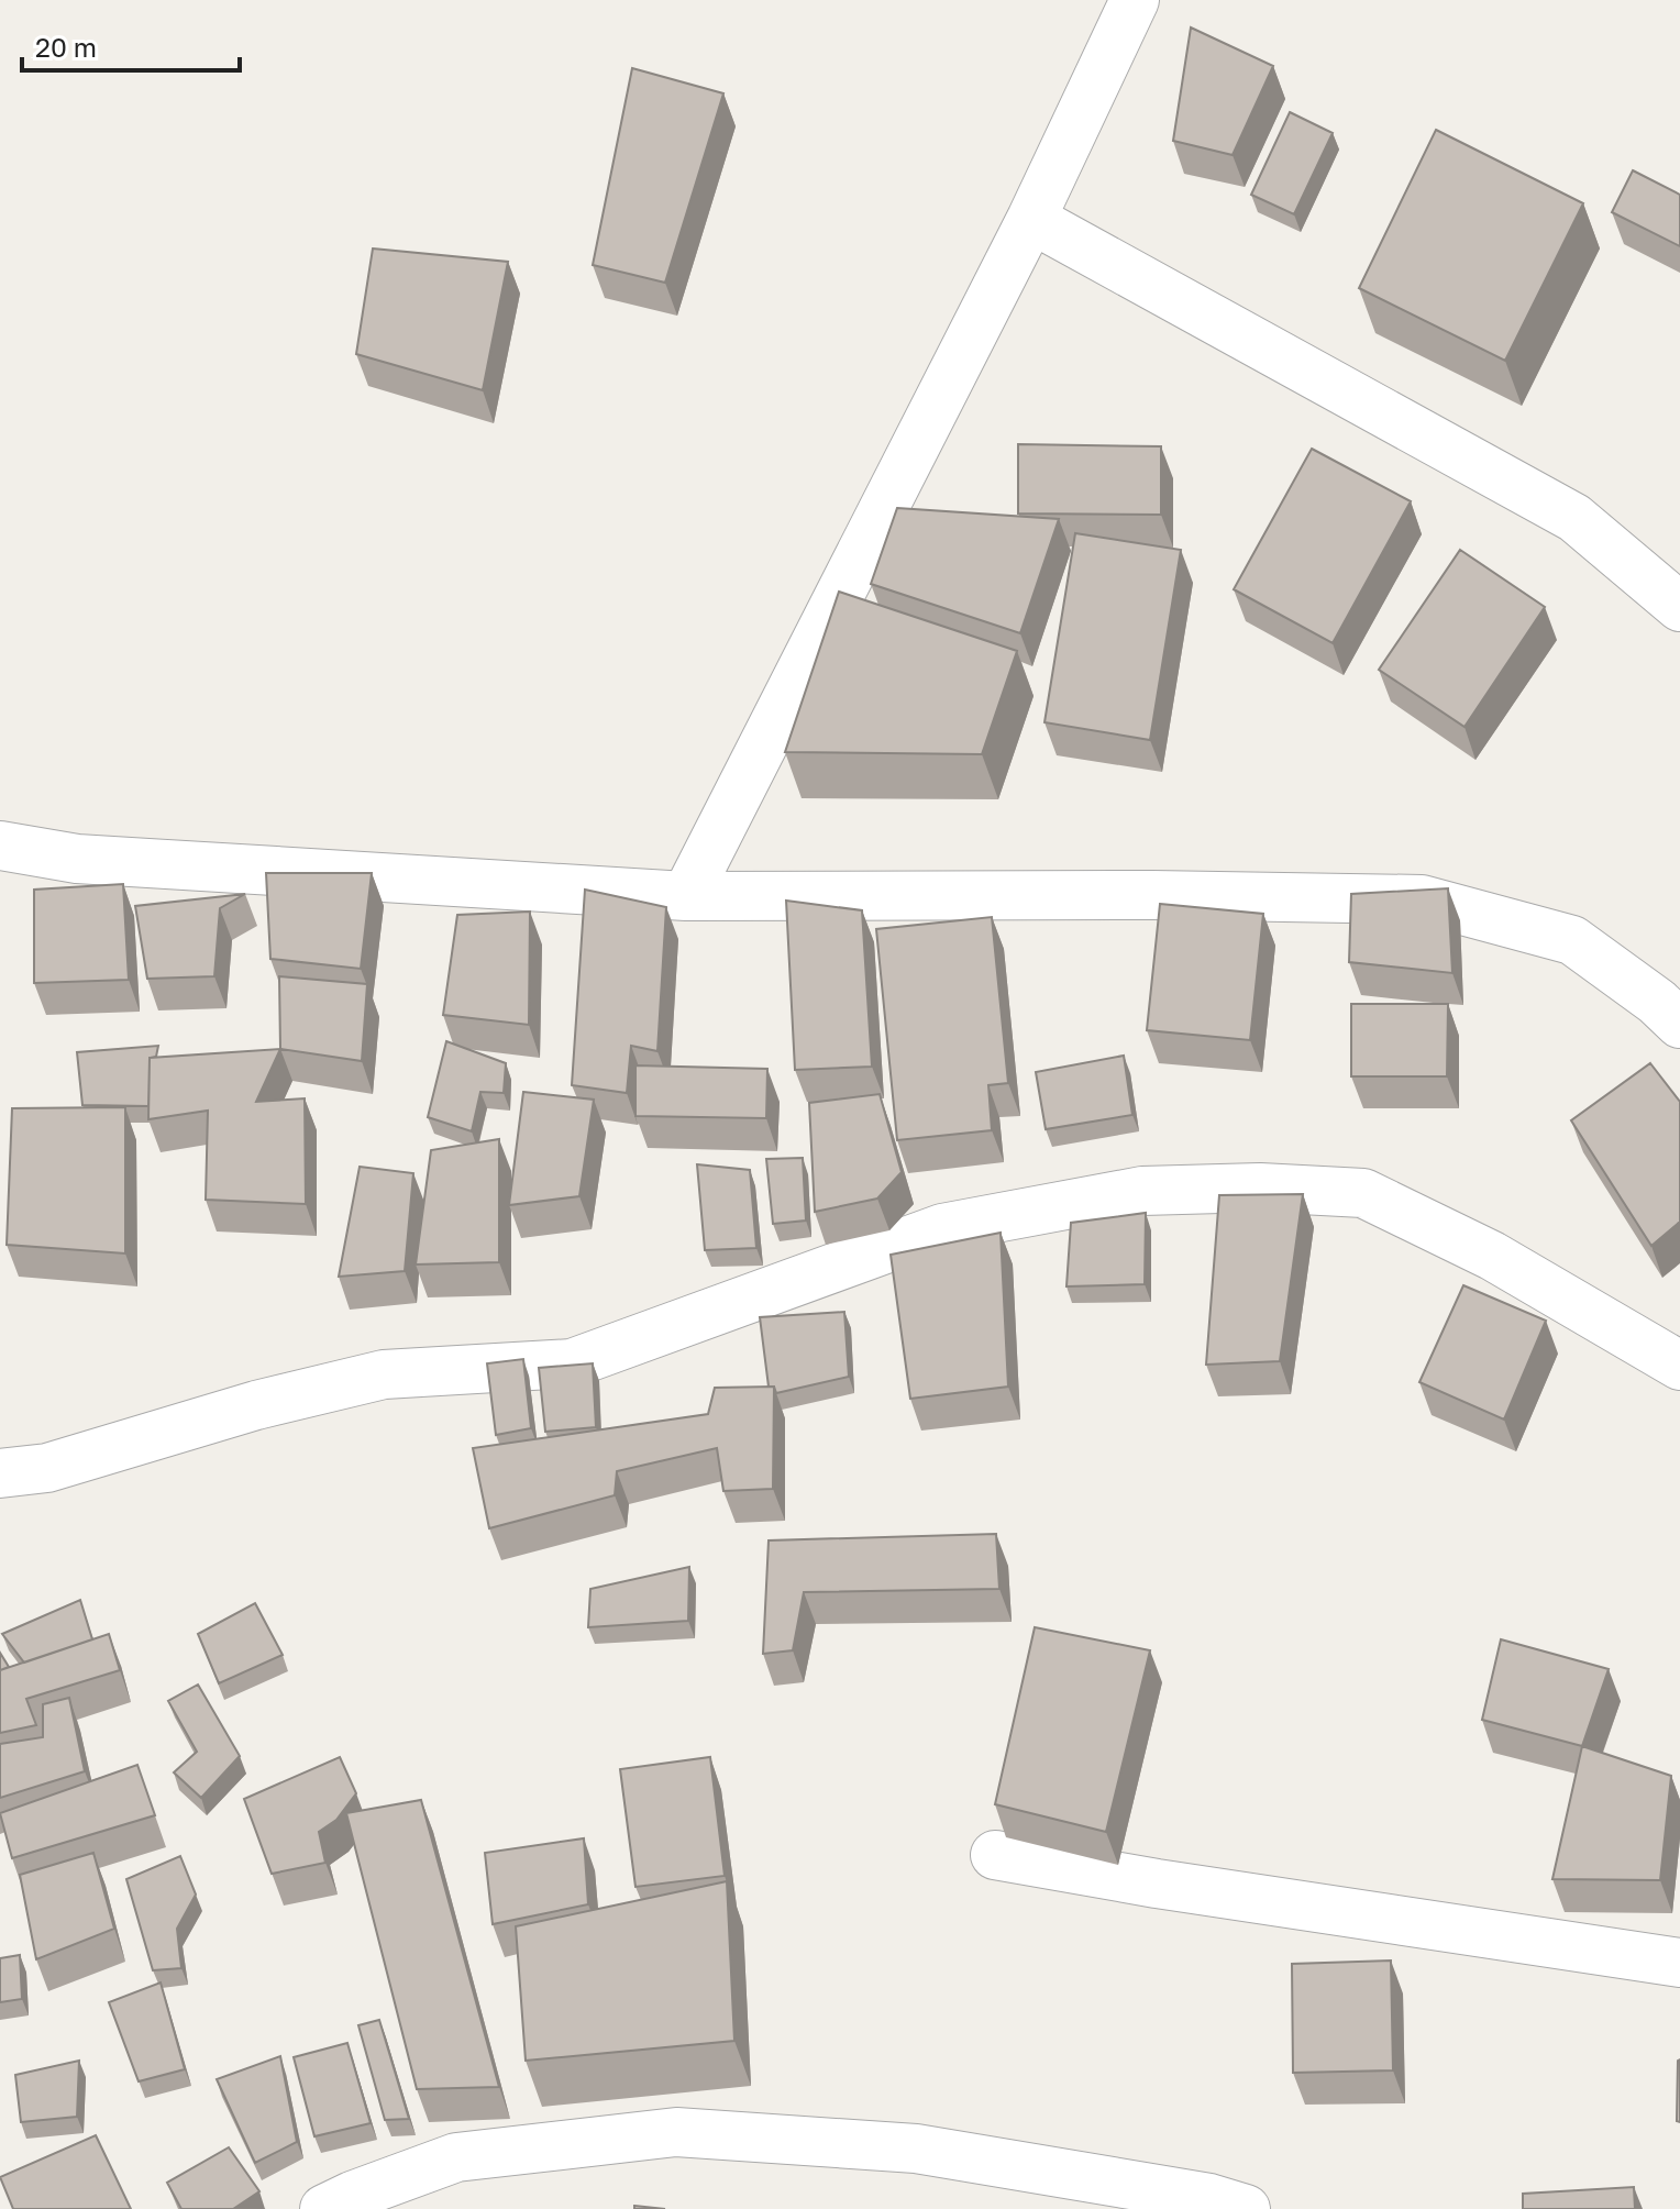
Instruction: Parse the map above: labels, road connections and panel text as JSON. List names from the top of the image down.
{
  "scale_bar": "20 m"
}
